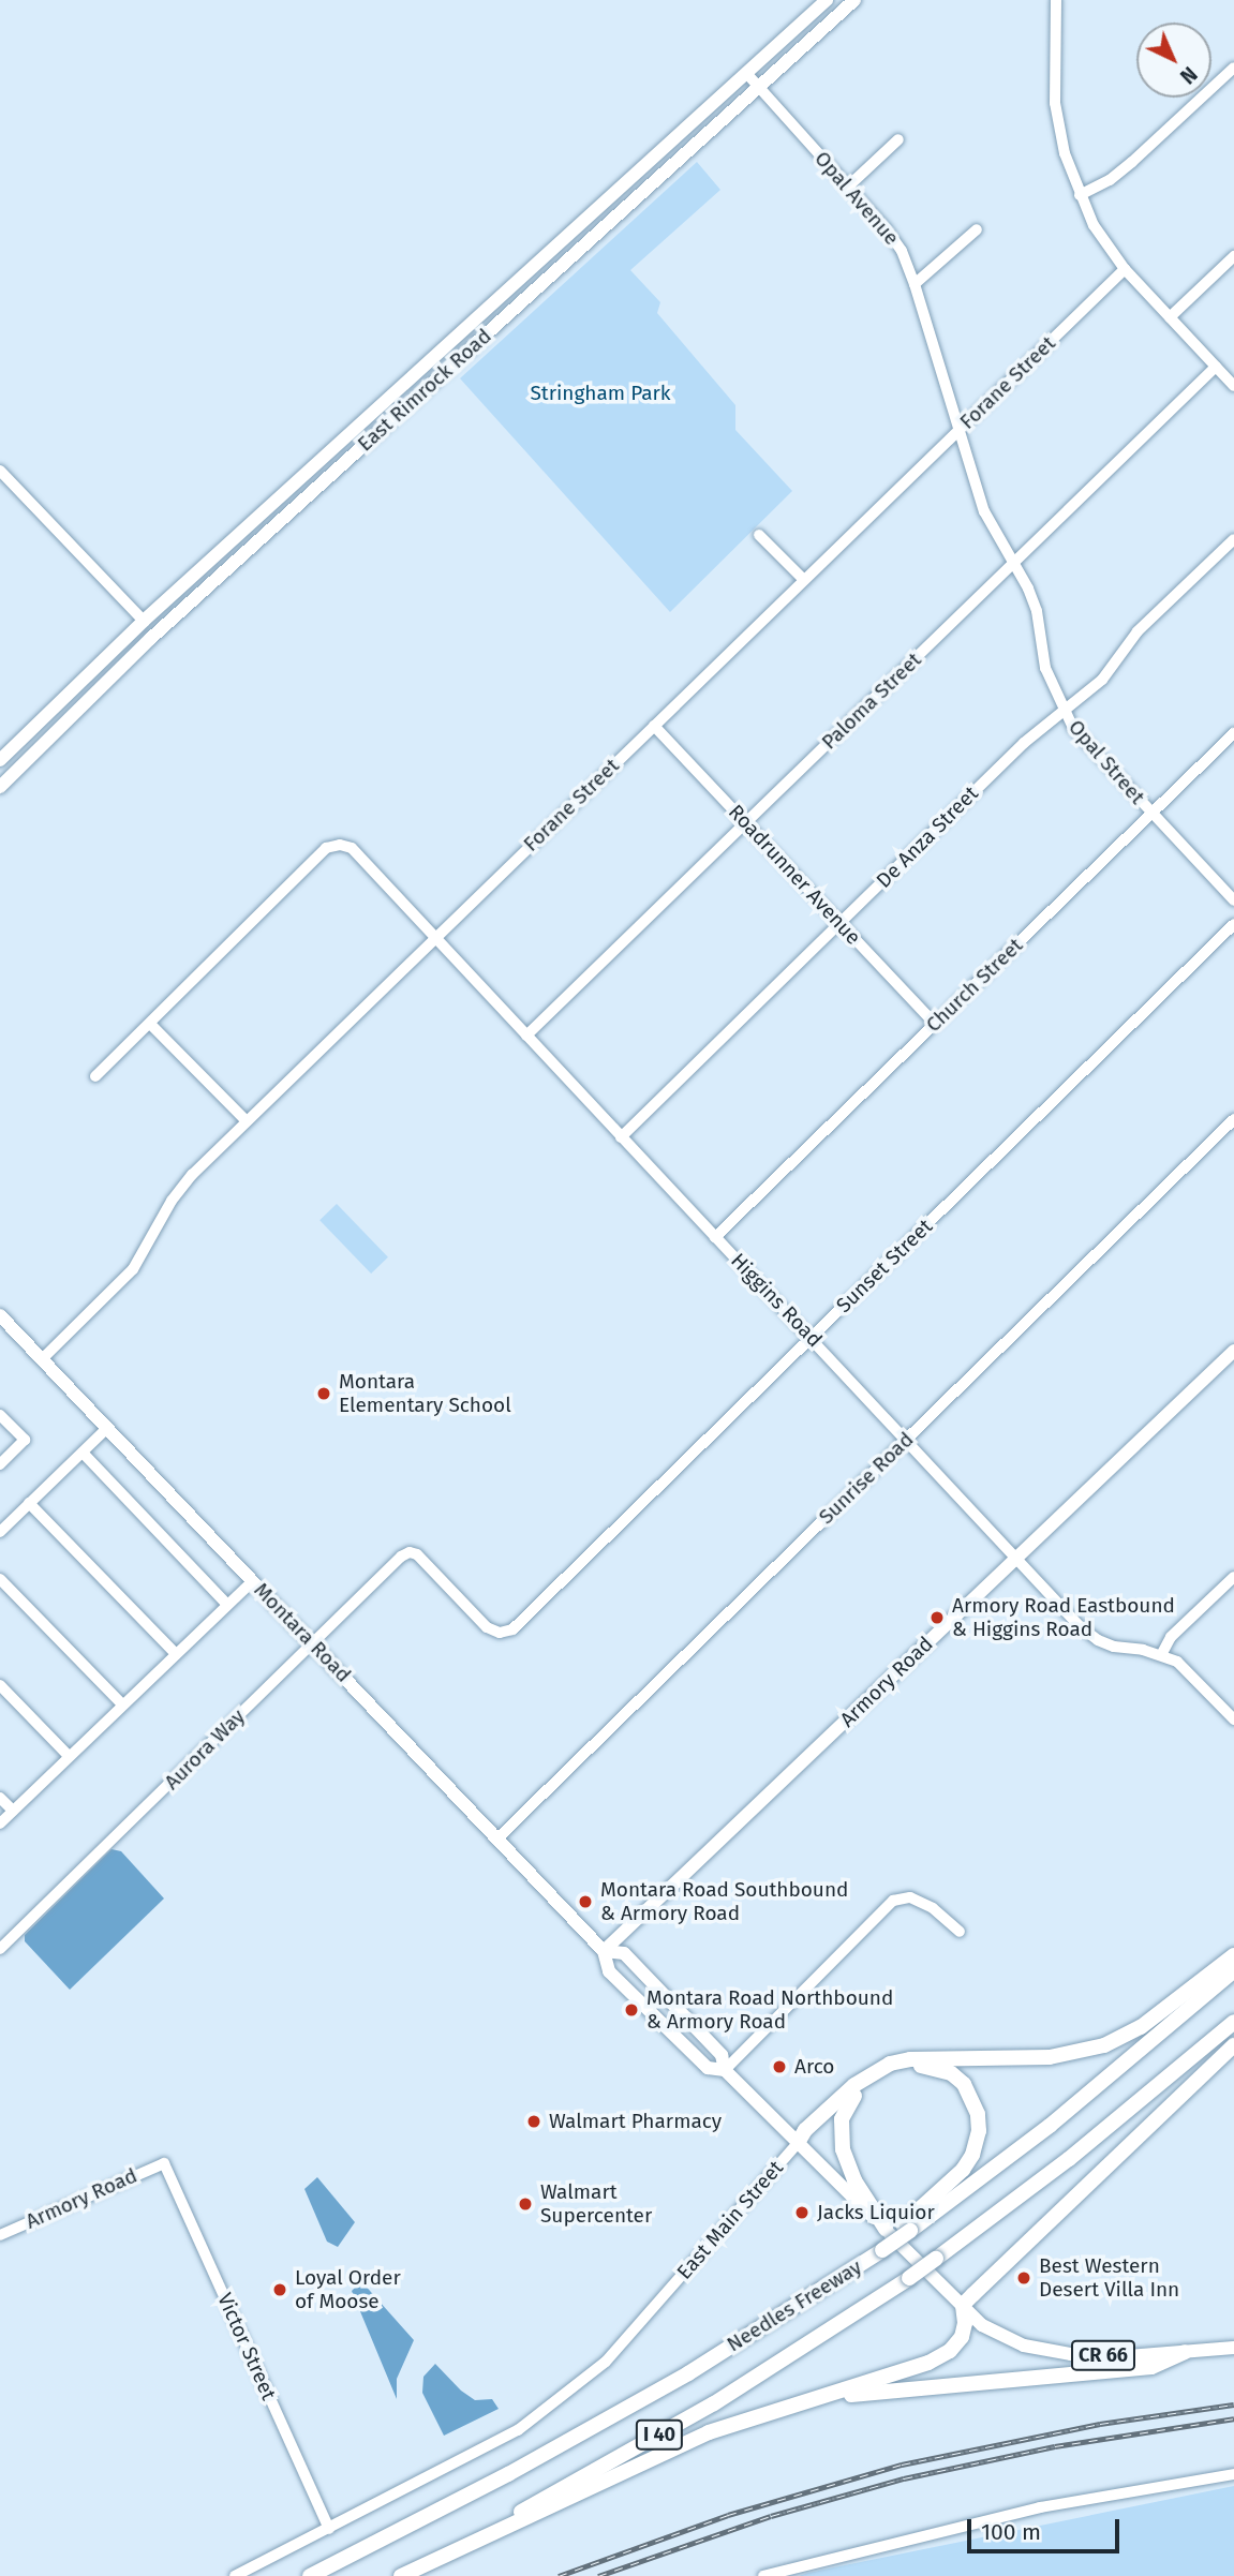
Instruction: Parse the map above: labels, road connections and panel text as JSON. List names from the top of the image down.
{
  "streets": {
    "highway": ["Needles Freeway", "I 40"],
    "main road": [
      "East Rimrock Road",
      "Montara Road",
      "Armory Road",
      "East Main Street",
      "CR 66"
    ],
    "street": [
      "Opal Avenue",
      "Forane Street",
      "Paloma Street",
      "Opal Street",
      "De Anza Street",
      "Roadrunner Avenue",
      "Church Street",
      "Sunset Street",
      "Higgins Road",
      "Sunrise Road",
      "Aurora Way",
      "Victor Street"
    ]
  },
  "crossings": [
    ["Opal Avenue", "Forane Street"],
    ["Opal Avenue", "East Rimrock Road"],
    ["Opal Avenue", "Opal Street"],
    ["Forane Street", "Opal Street"],
    ["Forane Street", "Roadrunner Avenue"],
    ["Forane Street", "Higgins Road"],
    ["Forane Street", "Montara Road"],
    ["Paloma Street", "Opal Street"],
    ["Paloma Street", "Roadrunner Avenue"],
    ["Paloma Street", "Higgins Road"],
    ["Opal Street", "De Anza Street"],
    ["Opal Street", "Church Street"],
    ["De Anza Street", "Roadrunner Avenue"],
    ["De Anza Street", "Higgins Road"],
    ["Roadrunner Avenue", "Church Street"],
    ["Church Street", "Higgins Road"],
    ["Sunset Street", "Higgins Road"],
    ["Sunset Street", "Aurora Way"],
    ["Higgins Road", "Sunrise Road"],
    ["Higgins Road", "Armory Road"],
    ["Sunrise Road", "Montara Road"],
    ["Montara Road", "Armory Road"],
    ["Montara Road", "Aurora Way"],
    ["Montara Road", "East Main Street"],
    ["Armory Road", "Victor Street"],
    ["East Main Street", "Victor Street"]
  ],
  "parks": ["Stringham Park"],
  "places": [
    "Montara Elementary School",
    "Armory Road Eastbound & Higgins Road",
    "Montara Road Southbound & Armory Road",
    "Montara Road Northbound & Armory Road",
    "Arco",
    "Walmart Pharmacy",
    "Walmart Supercenter",
    "Jacks Liquior",
    "Best Western Desert Villa Inn",
    "Loyal Order of Moose"
  ],
  "scale_bar": "100 m",
  "north": "bottom right"
}
